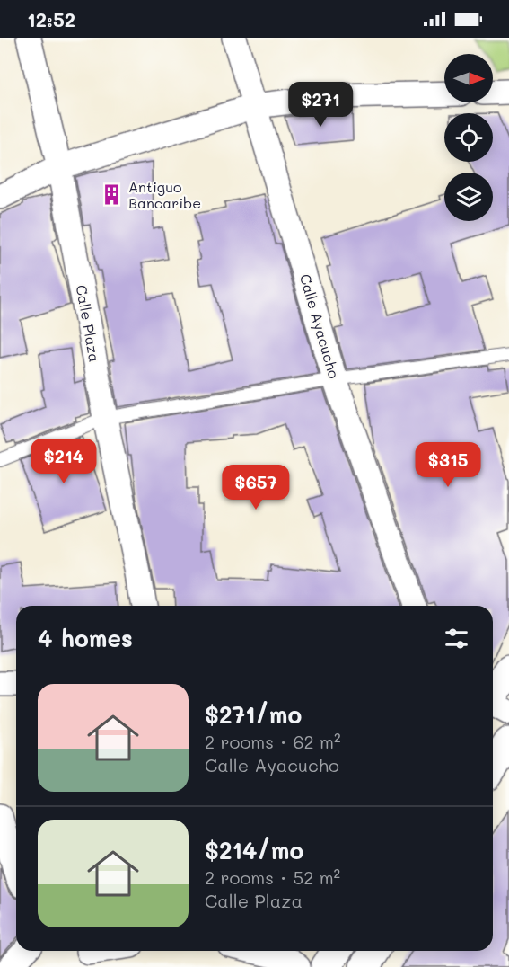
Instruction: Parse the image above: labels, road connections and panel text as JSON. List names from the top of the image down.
{
  "streets": {
    "street": ["Calle Plaza", "Calle Ayacucho"]
  },
  "places": {
    "building": ["Antiguo Bancaribe"]
  },
  "north": "right",
  "page": {
    "status": "12:52",
    "price": [
      "$271",
      "$214",
      "$315",
      "$657"
    ],
    "heading": "4 homes",
    "list": [
      {
        "name": "$271/mo",
        "note": "2 rooms · 62 m² · Calle Ayacucho"
      },
      {
        "name": "$214/mo",
        "note": "2 rooms · 52 m² · Calle Plaza"
      }
    ]
  }
}
